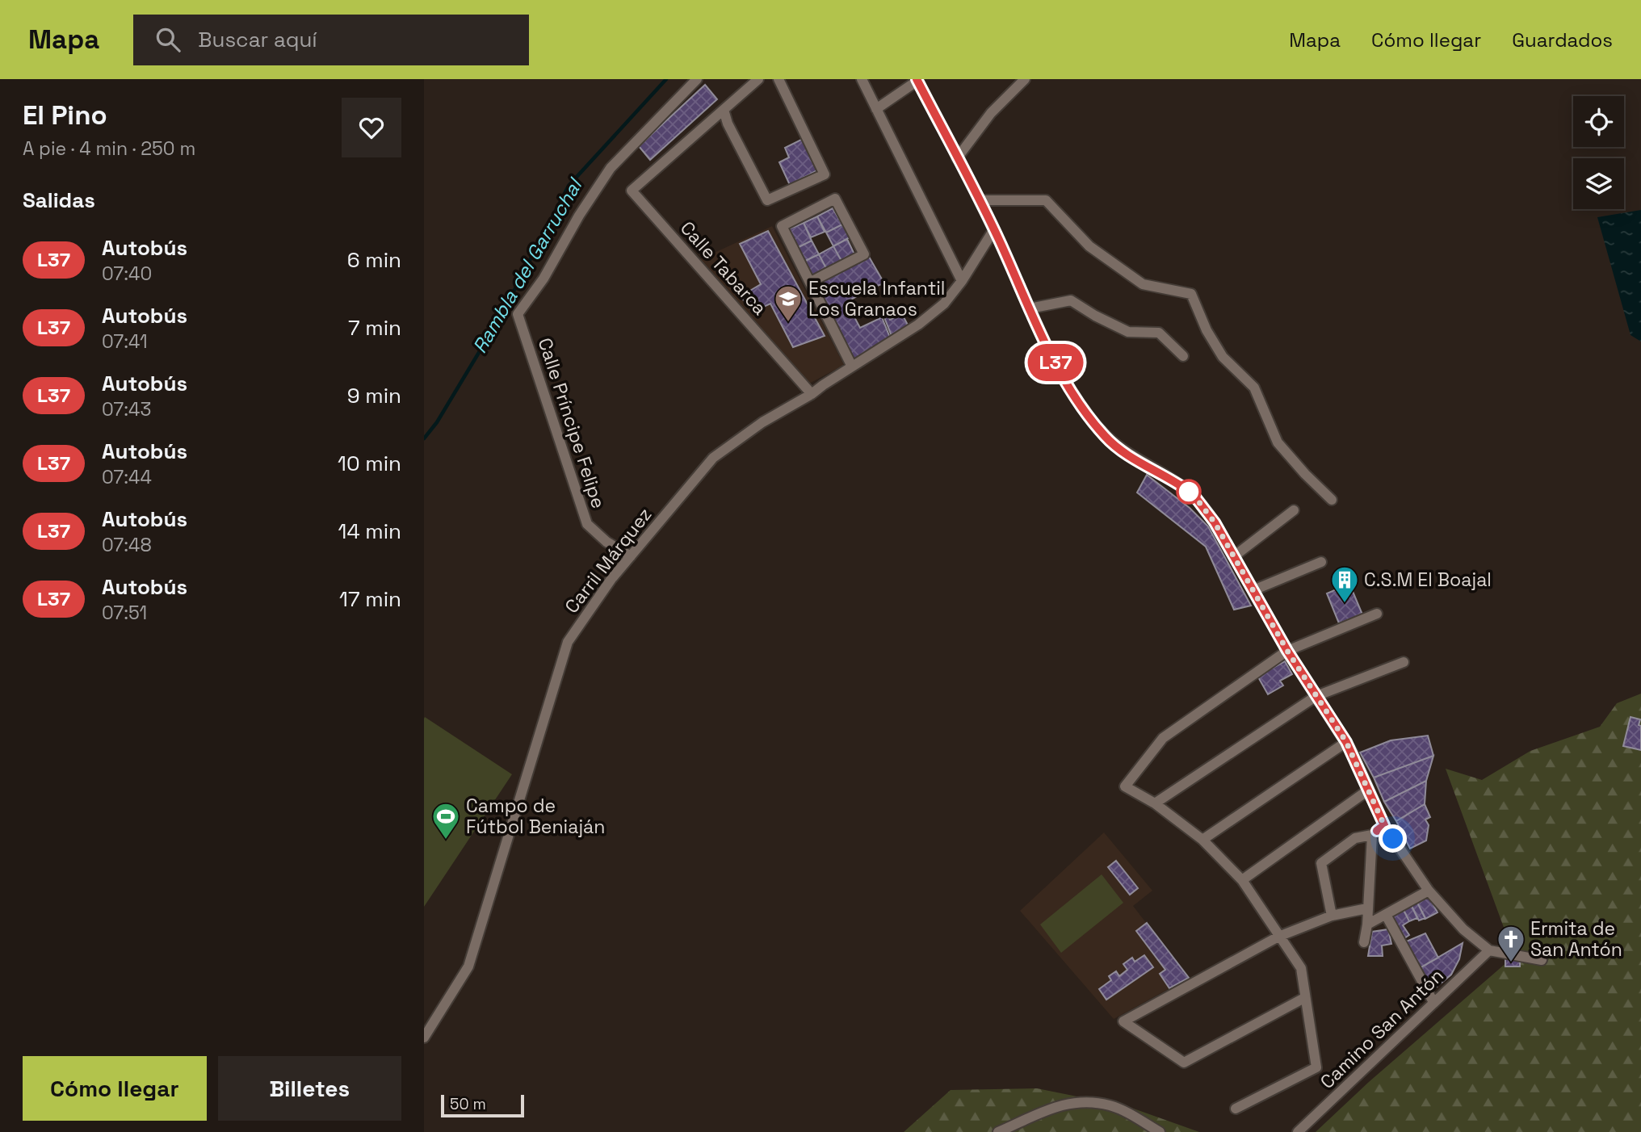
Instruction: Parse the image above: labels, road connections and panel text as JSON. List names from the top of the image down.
{
  "streets": {
    "street": [
      "Calle Tabarca",
      "Calle Príncipe Felipe",
      "Carril Márquez",
      "Camino San Antón"
    ]
  },
  "crossings": [
    ["Calle Tabarca", "Carril Márquez"],
    ["Calle Príncipe Felipe", "Carril Márquez"]
  ],
  "water": ["Rambla del Garruchal"],
  "places": {
    "school or university": ["Escuela Infantil Los Granaos"],
    "building": ["C.S.M El Boajal"],
    "sports": ["Campo de Fútbol Beniaján"],
    "church": ["Ermita de San Antón"]
  },
  "lines": ["bus line L37"],
  "scale_bar": "50 m",
  "page": {
    "header": "Mapa",
    "search": "Buscar aquí",
    "nav": ["Mapa", "Cómo llegar", "Guardados"],
    "heading": [
      ["El Pino", "A pie · 4 min · 250 m"],
      "Salidas"
    ],
    "on_map": "L37",
    "list": [
      {
        "mark": "L37",
        "name": "Autobús",
        "note": "07:40",
        "value": "6 min"
      },
      {
        "mark": "L37",
        "name": "Autobús",
        "note": "07:41",
        "value": "7 min"
      },
      {
        "mark": "L37",
        "name": "Autobús",
        "note": "07:43",
        "value": "9 min"
      },
      {
        "mark": "L37",
        "name": "Autobús",
        "note": "07:44",
        "value": "10 min"
      },
      {
        "mark": "L37",
        "name": "Autobús",
        "note": "07:48",
        "value": "14 min"
      },
      {
        "mark": "L37",
        "name": "Autobús",
        "note": "07:51",
        "value": "17 min"
      }
    ],
    "buttons": ["Cómo llegar", "Billetes"],
    "scale": "50 m"
  }
}
